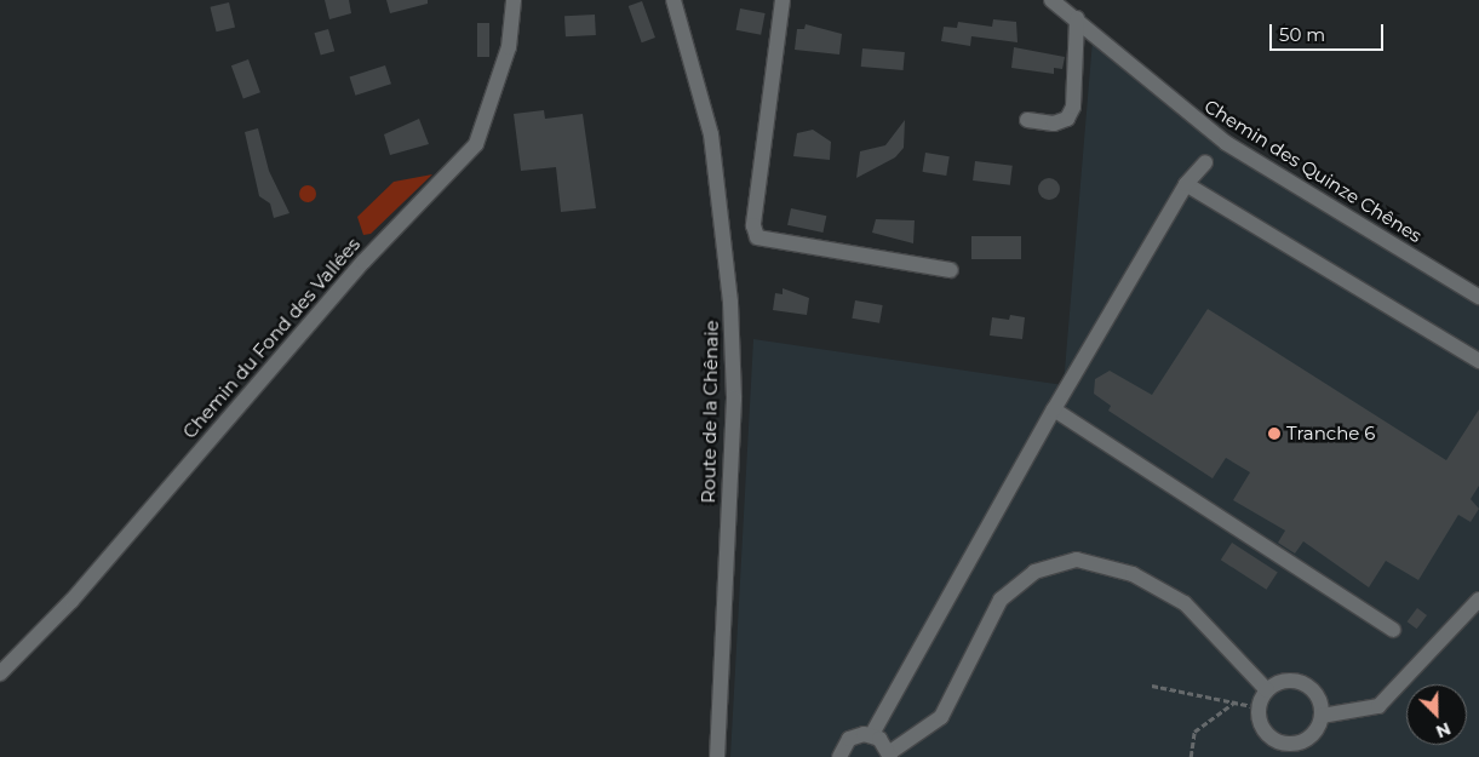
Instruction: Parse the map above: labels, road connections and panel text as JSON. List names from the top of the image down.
{
  "streets": {
    "street": ["Chemin des Quinze Chênes", "Chemin du Fond des Vallées", "Route de la Chênaie"]
  },
  "places": ["Tranche 6"],
  "scale_bar": "50 m",
  "north": "bottom right"
}
